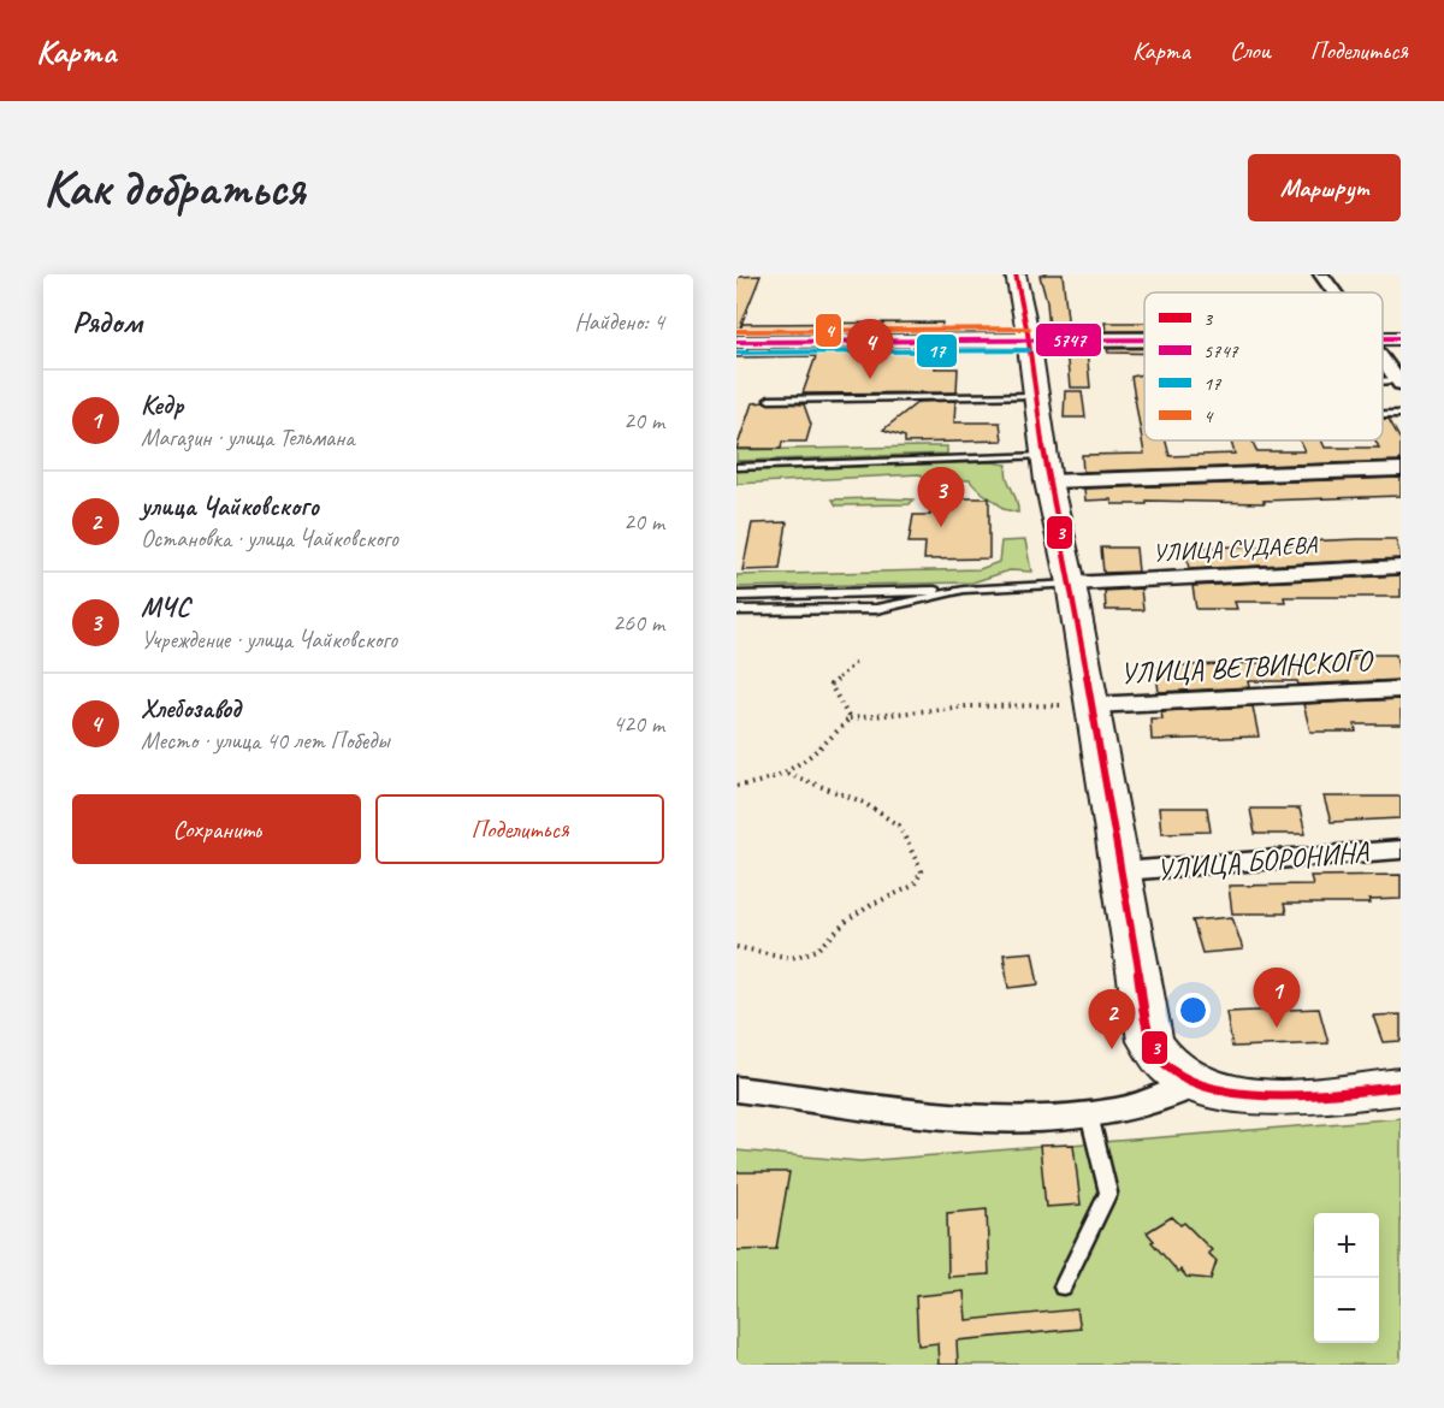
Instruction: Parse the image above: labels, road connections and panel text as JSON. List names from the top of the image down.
{
  "streets": {
    "street": ["УЛИЦА СУДАЕВА", "УЛИЦА ВЕТВИНСКОГО", "УЛИЦА БОРОНИНА"]
  },
  "lines": [
    "transit line 3",
    "transit line 4",
    "transit line 5747",
    "transit line 17"
  ],
  "legend": [
    "3",
    "5747",
    "17",
    "4"
  ],
  "page": {
    "header": "Карта",
    "nav": ["Карта", "Слои", "Поделиться"],
    "buttons": [
      "Маршрут",
      ["Сохранить", "Поделиться"]
    ],
    "title": "Как добраться",
    "heading": ["Рядом", "Найдено: 4"],
    "pins": [
      "4",
      "3",
      "1",
      "2"
    ],
    "list": [
      {
        "mark": "1",
        "name": "Кедр",
        "note": "Магазин · улица Тельмана",
        "value": "20 m"
      },
      {
        "mark": "2",
        "name": "улица Чайковского",
        "note": "Остановка · улица Чайковского",
        "value": "20 m"
      },
      {
        "mark": "3",
        "name": "МЧС",
        "note": "Учреждение · улица Чайковского",
        "value": "260 m"
      },
      {
        "mark": "4",
        "name": "Хлебозавод",
        "note": "Место · улица 40 лет Победы",
        "value": "420 m"
      }
    ],
    "map_buttons": ["+", "−"]
  }
}
